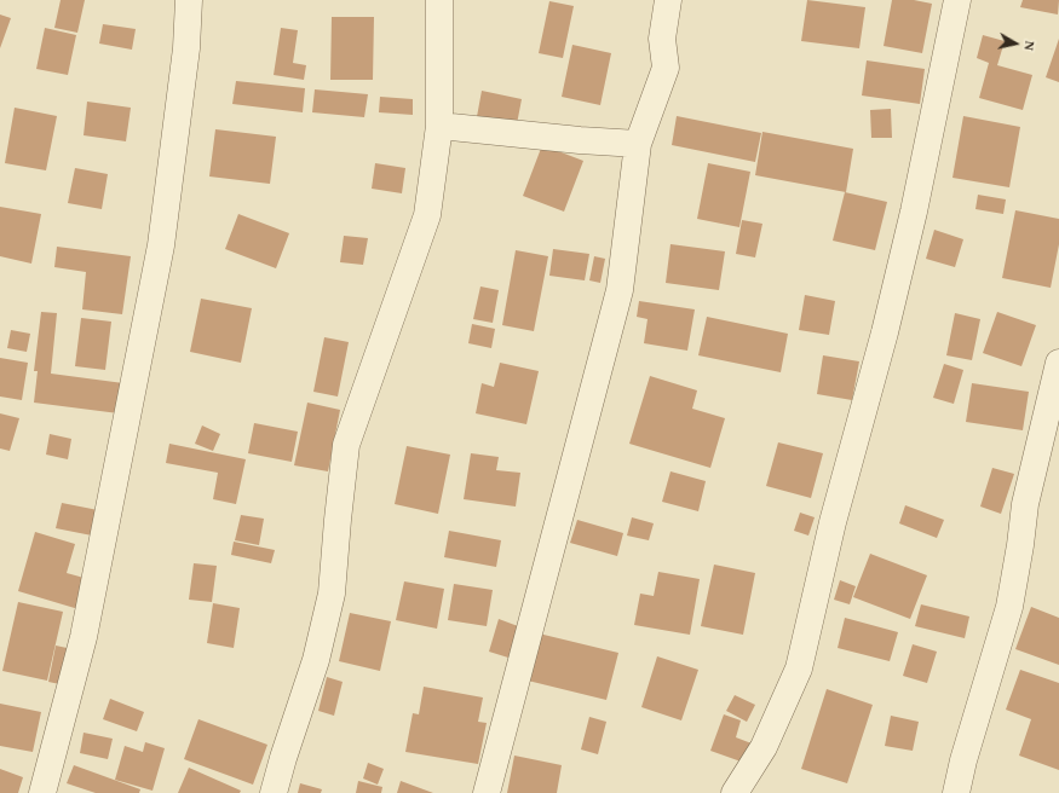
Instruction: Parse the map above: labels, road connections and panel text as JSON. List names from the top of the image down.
{
  "north": "right"
}
